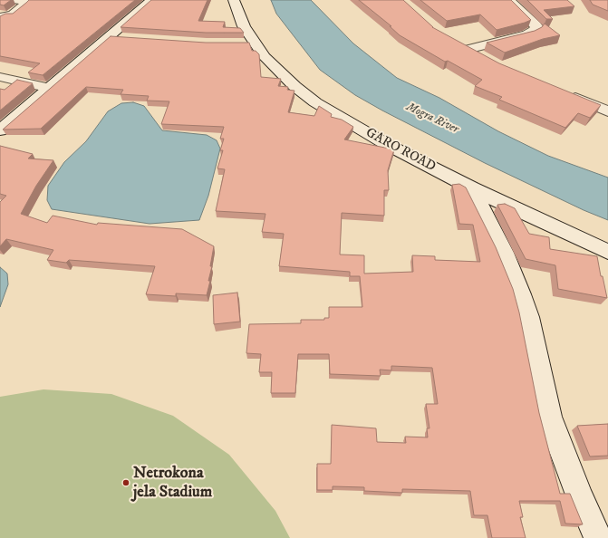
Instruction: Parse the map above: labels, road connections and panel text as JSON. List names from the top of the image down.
{
  "streets": {
    "street": ["GARO ROAD"]
  },
  "water": ["Mogra River"],
  "places": ["Netrokona jela Stadium"]
}
